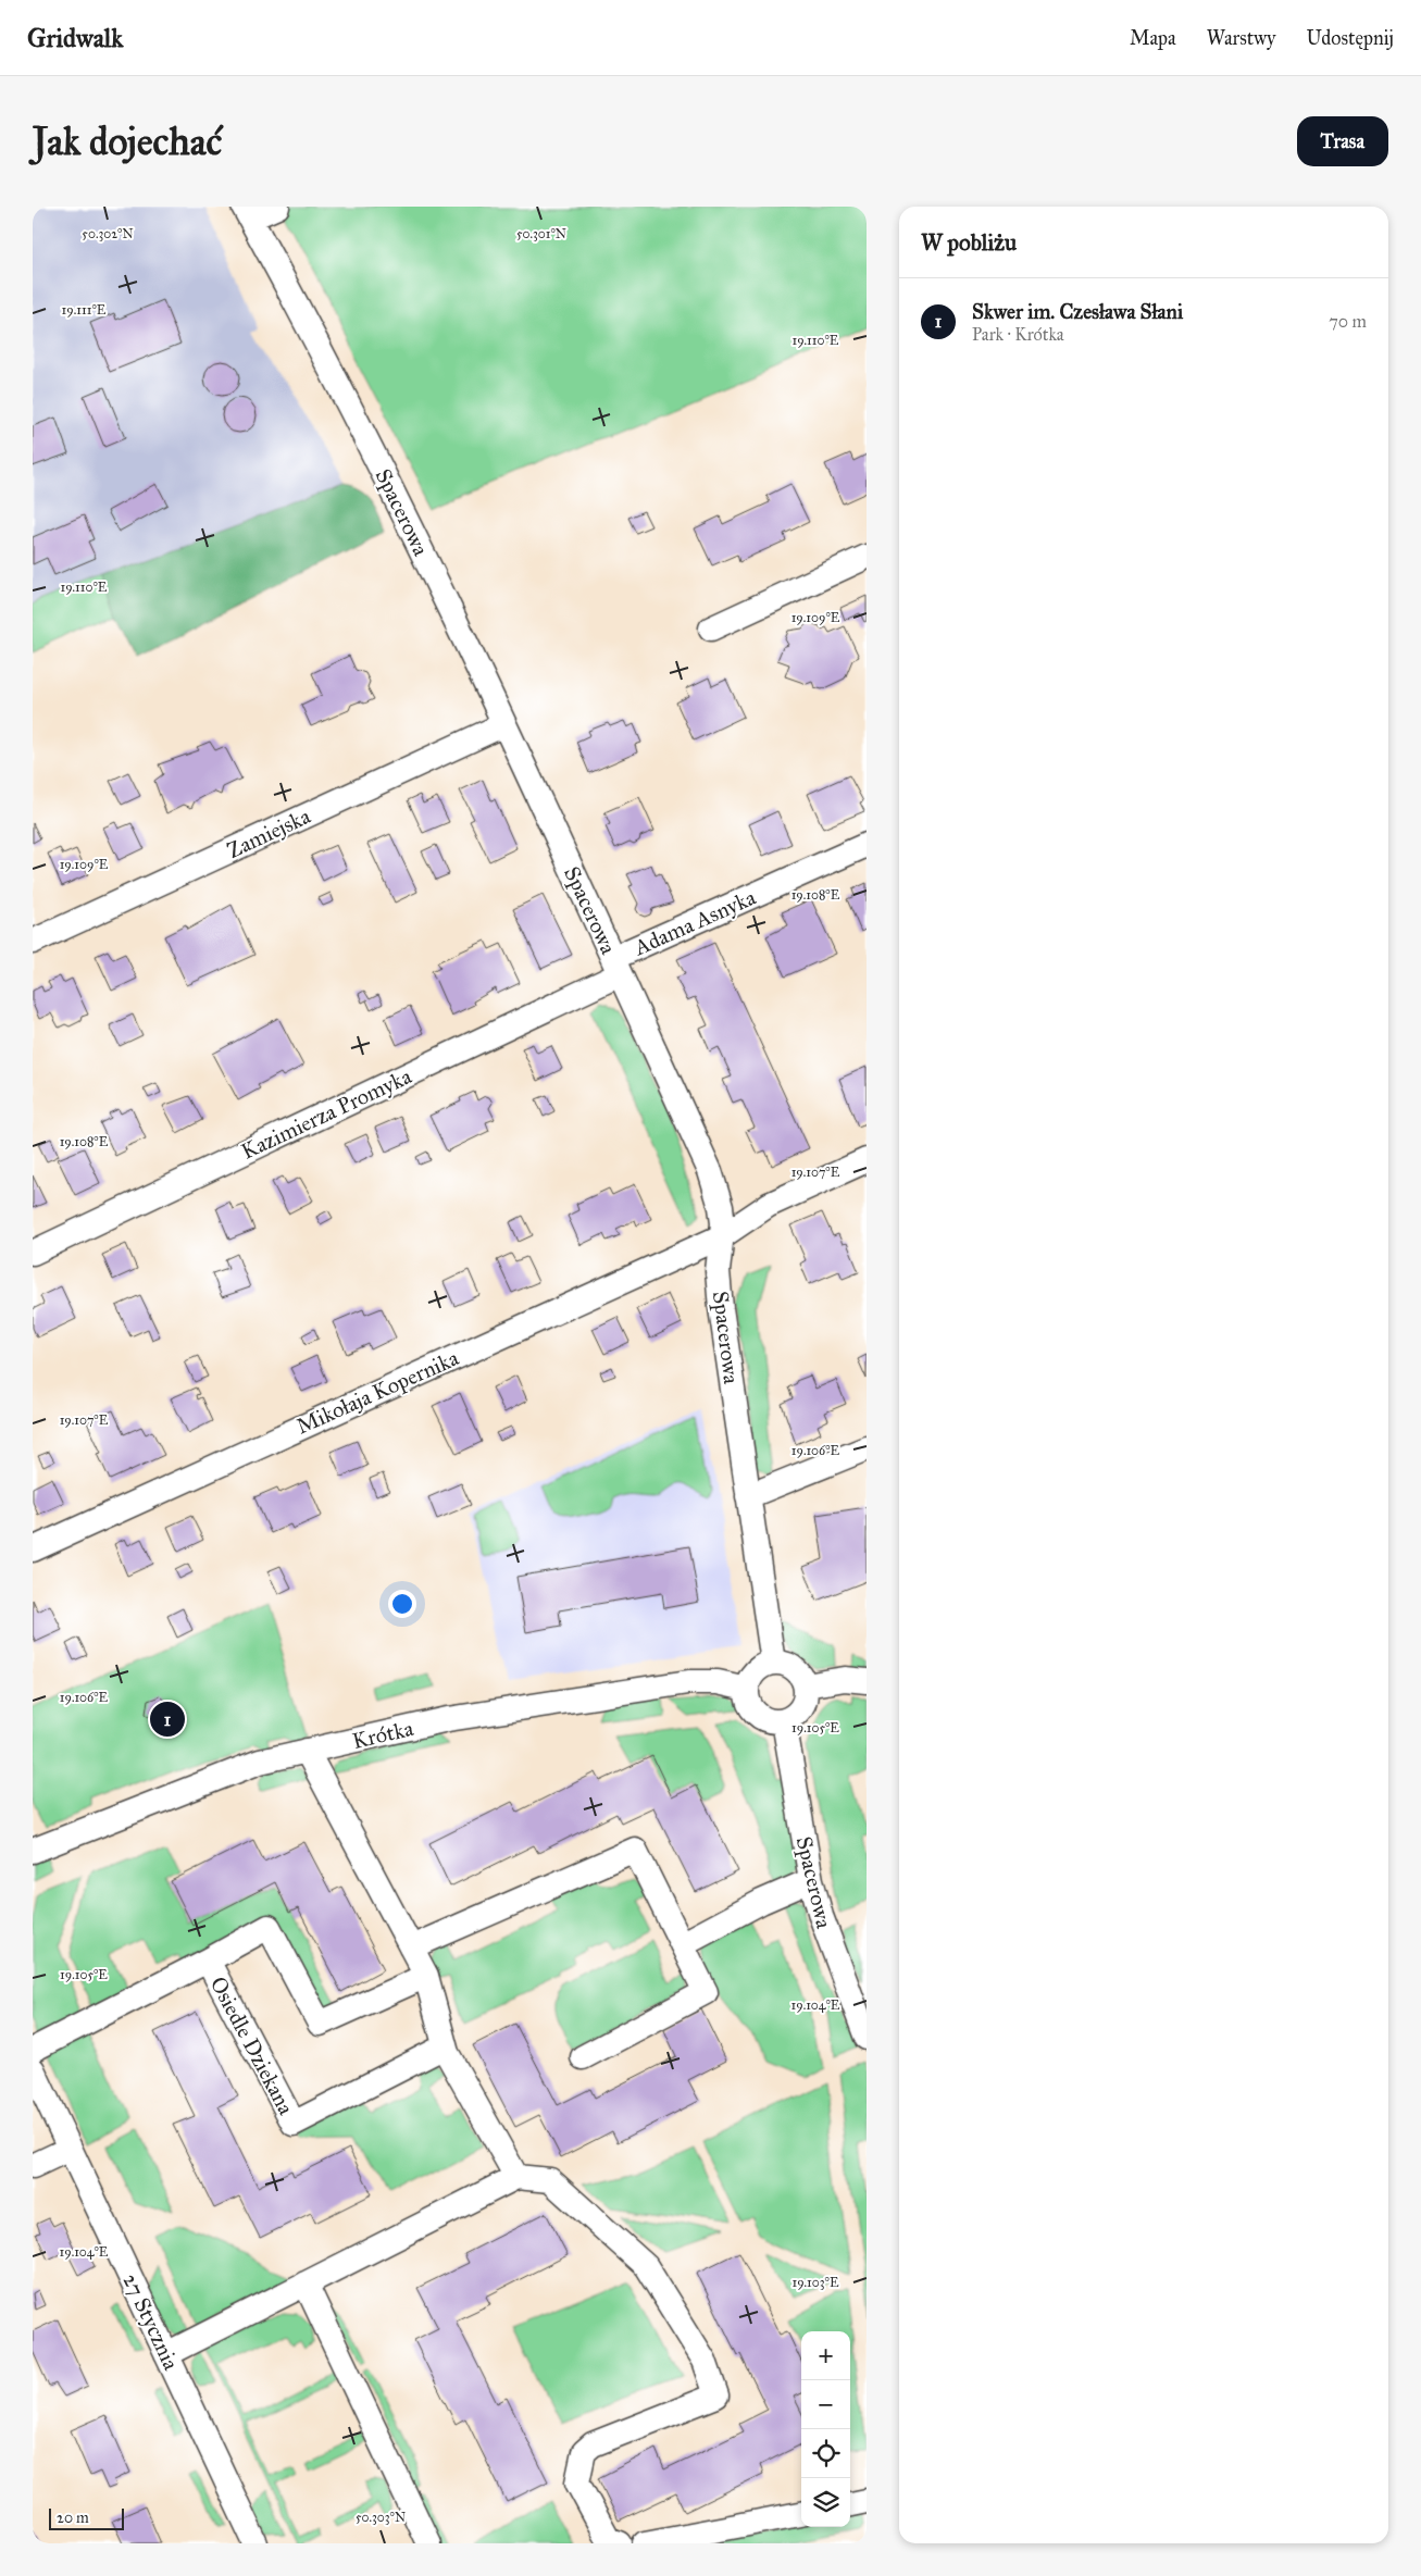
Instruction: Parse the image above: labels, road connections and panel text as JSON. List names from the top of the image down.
{
  "streets": {
    "street": [
      "Spacerowa",
      "Zamiejska",
      "Adama Asnyka",
      "Kazimierza Promyka",
      "Mikołaja Kopernika",
      "Krótka",
      "Osiedle Dziekana",
      "27 Stycznia"
    ]
  },
  "crossings": [
    ["Spacerowa", "Zamiejska"],
    ["Spacerowa", "Adama Asnyka"],
    ["Spacerowa", "Kazimierza Promyka"],
    ["Spacerowa", "Mikołaja Kopernika"],
    ["Spacerowa", "Krótka"],
    ["Adama Asnyka", "Kazimierza Promyka"]
  ],
  "scale_bar": "20 m",
  "page": {
    "header": "Gridwalk",
    "nav": ["Mapa", "Warstwy", "Udostępnij"],
    "buttons": "Trasa",
    "title": "Jak dojechać",
    "heading": "W pobliżu",
    "list": [
      {
        "mark": "1",
        "name": "Skwer im. Czesława Słani",
        "note": "Park · Krótka",
        "value": "70 m"
      }
    ],
    "pins": "1",
    "map_buttons": ["+", "−"],
    "scale": "20 m"
  },
  "coordinates": [
    "50.302°N",
    "50.301°N",
    "19.111°E",
    "19.110°E",
    "19.109°E",
    "19.108°E",
    "19.107°E",
    "19.106°E",
    "19.105°E",
    "19.104°E",
    "19.103°E",
    "50.303°N"
  ]
}
